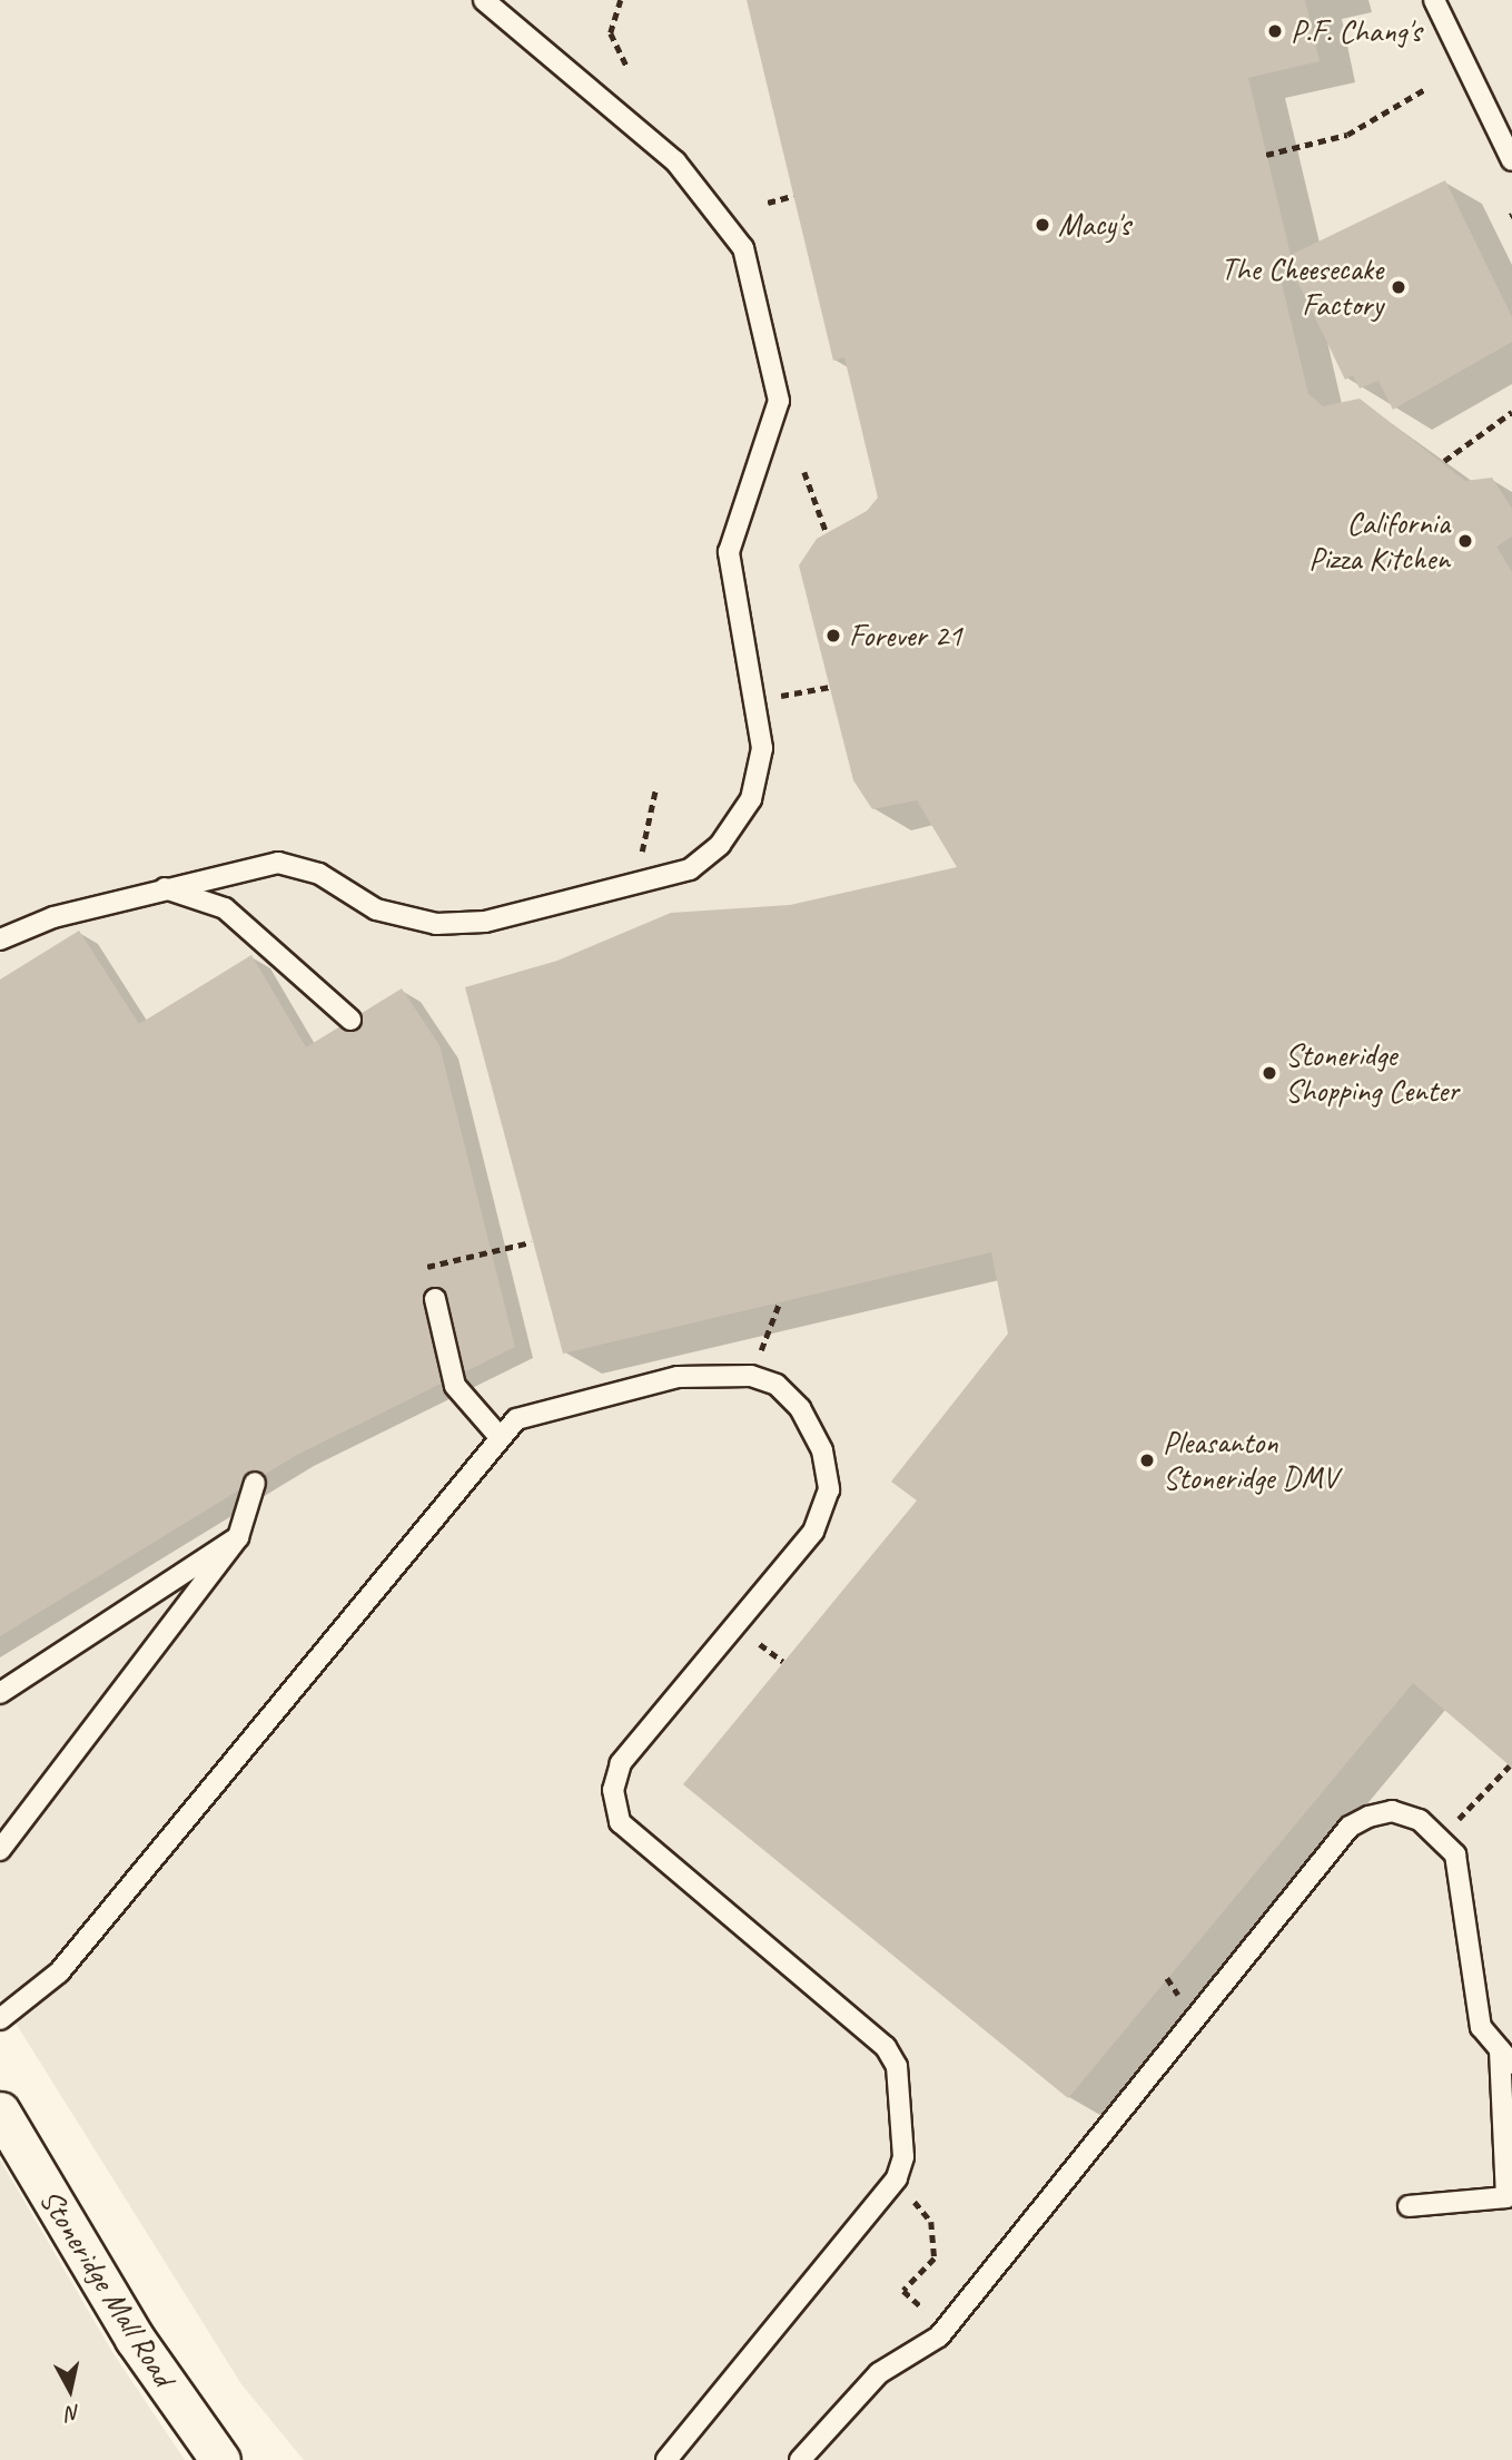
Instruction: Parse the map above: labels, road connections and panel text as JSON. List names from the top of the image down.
{
  "streets": {
    "street": ["Stoneridge Mall Road"]
  },
  "places": [
    "P.F. Chang's",
    "Macy's",
    "The Cheesecake Factory",
    "California Pizza Kitchen",
    "Forever 21",
    "Stoneridge Shopping Center",
    "Pleasanton Stoneridge DMV"
  ],
  "north": "bottom"
}
